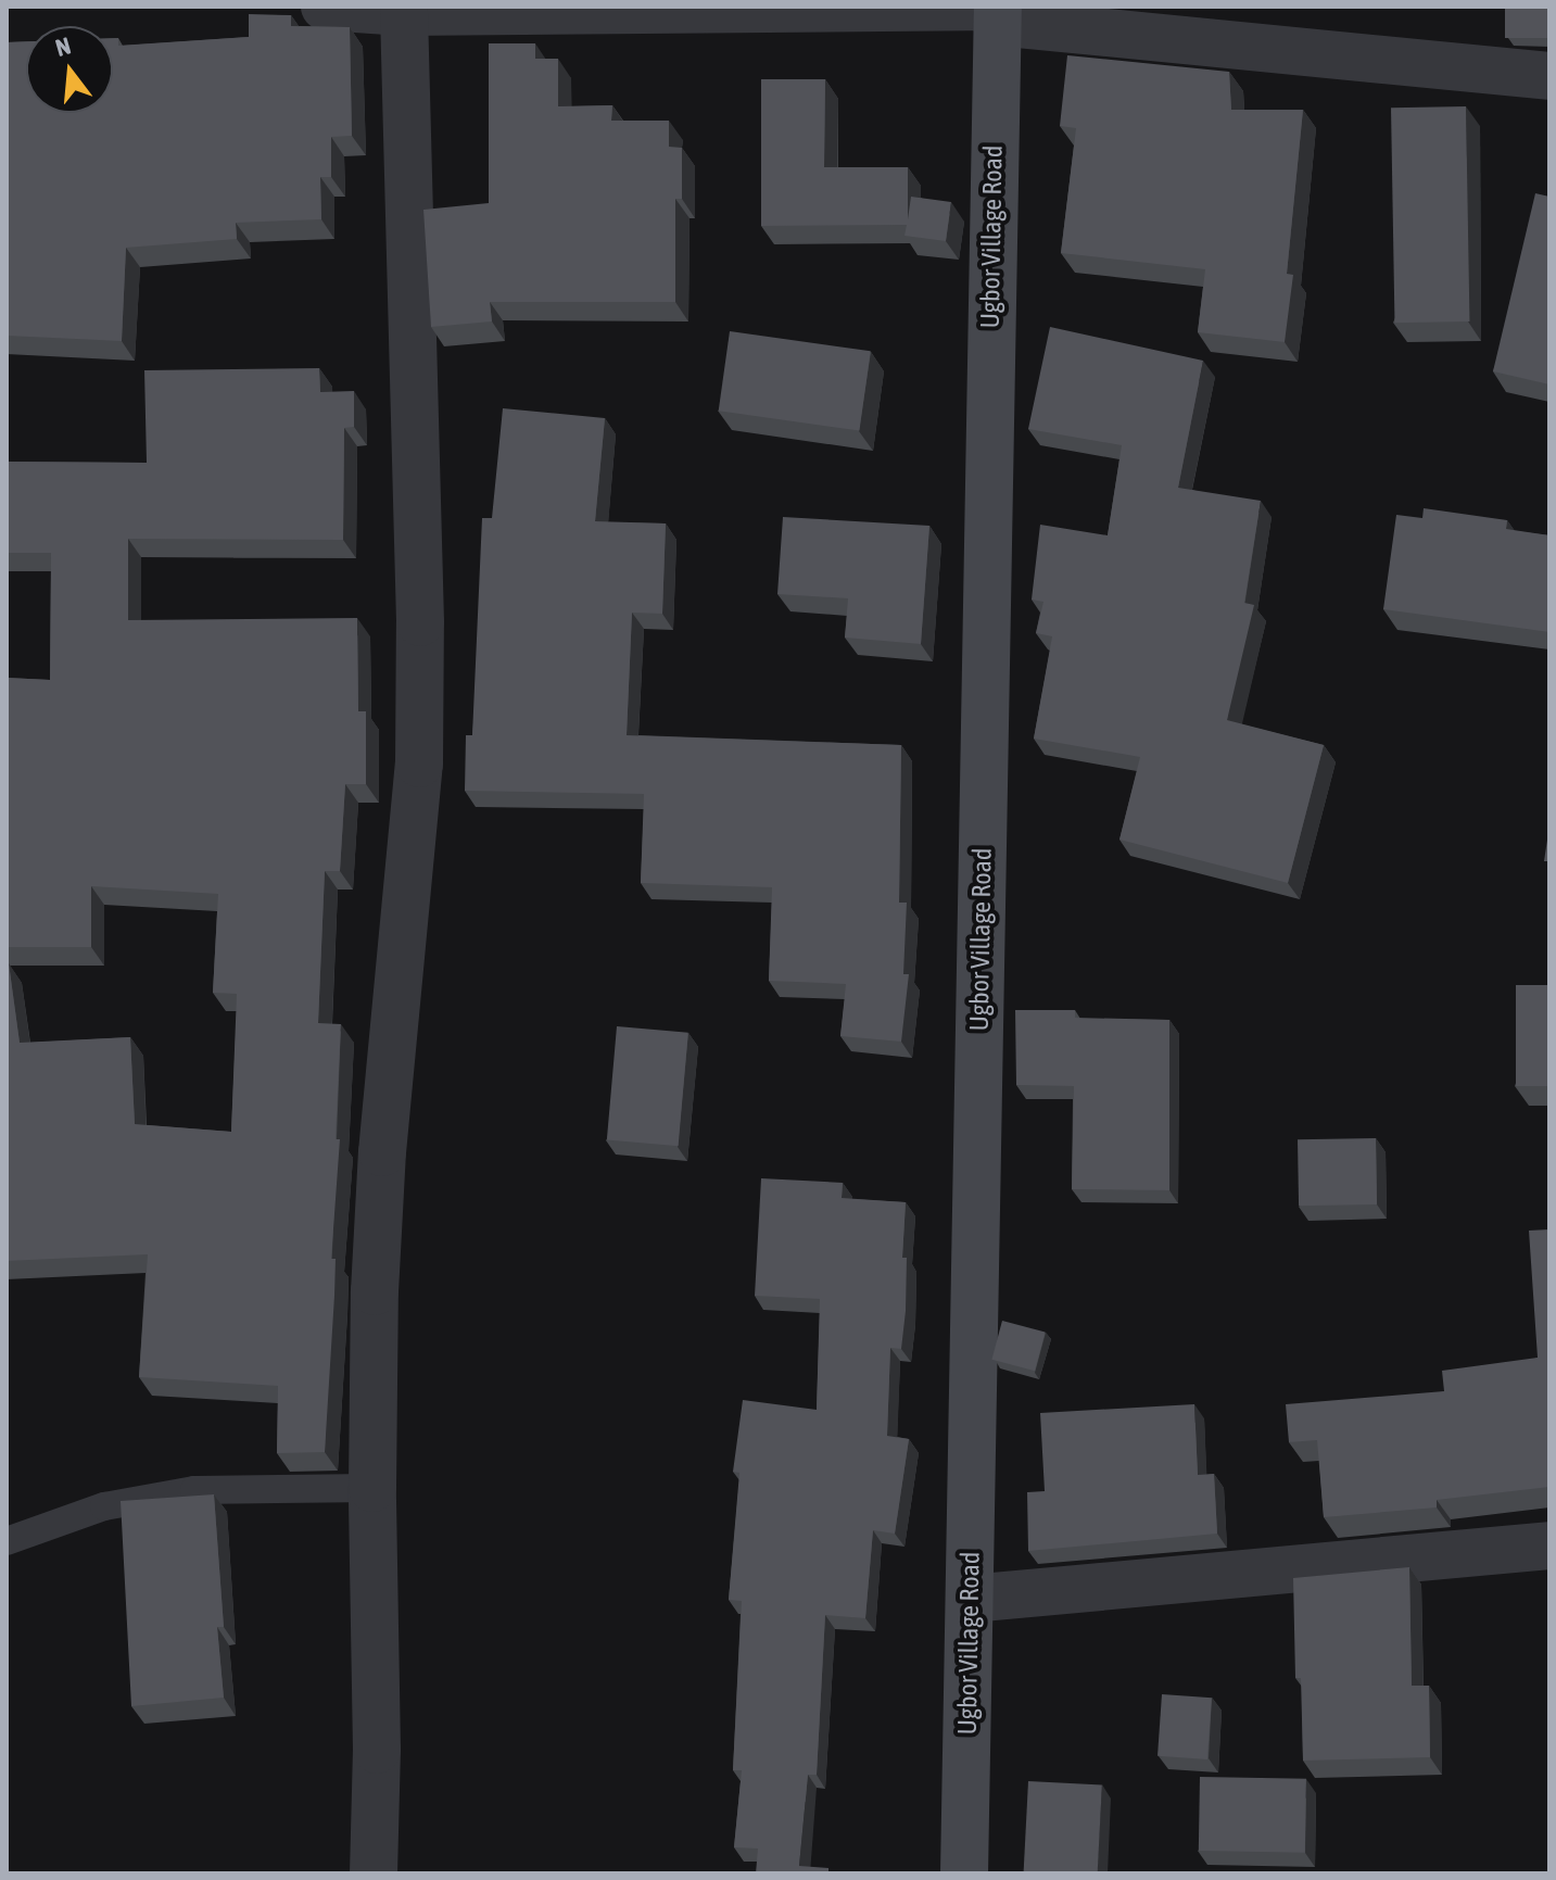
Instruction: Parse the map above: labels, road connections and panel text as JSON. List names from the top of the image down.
{
  "streets": {
    "street": ["Ugbor Village Road"]
  },
  "north": "top"
}
